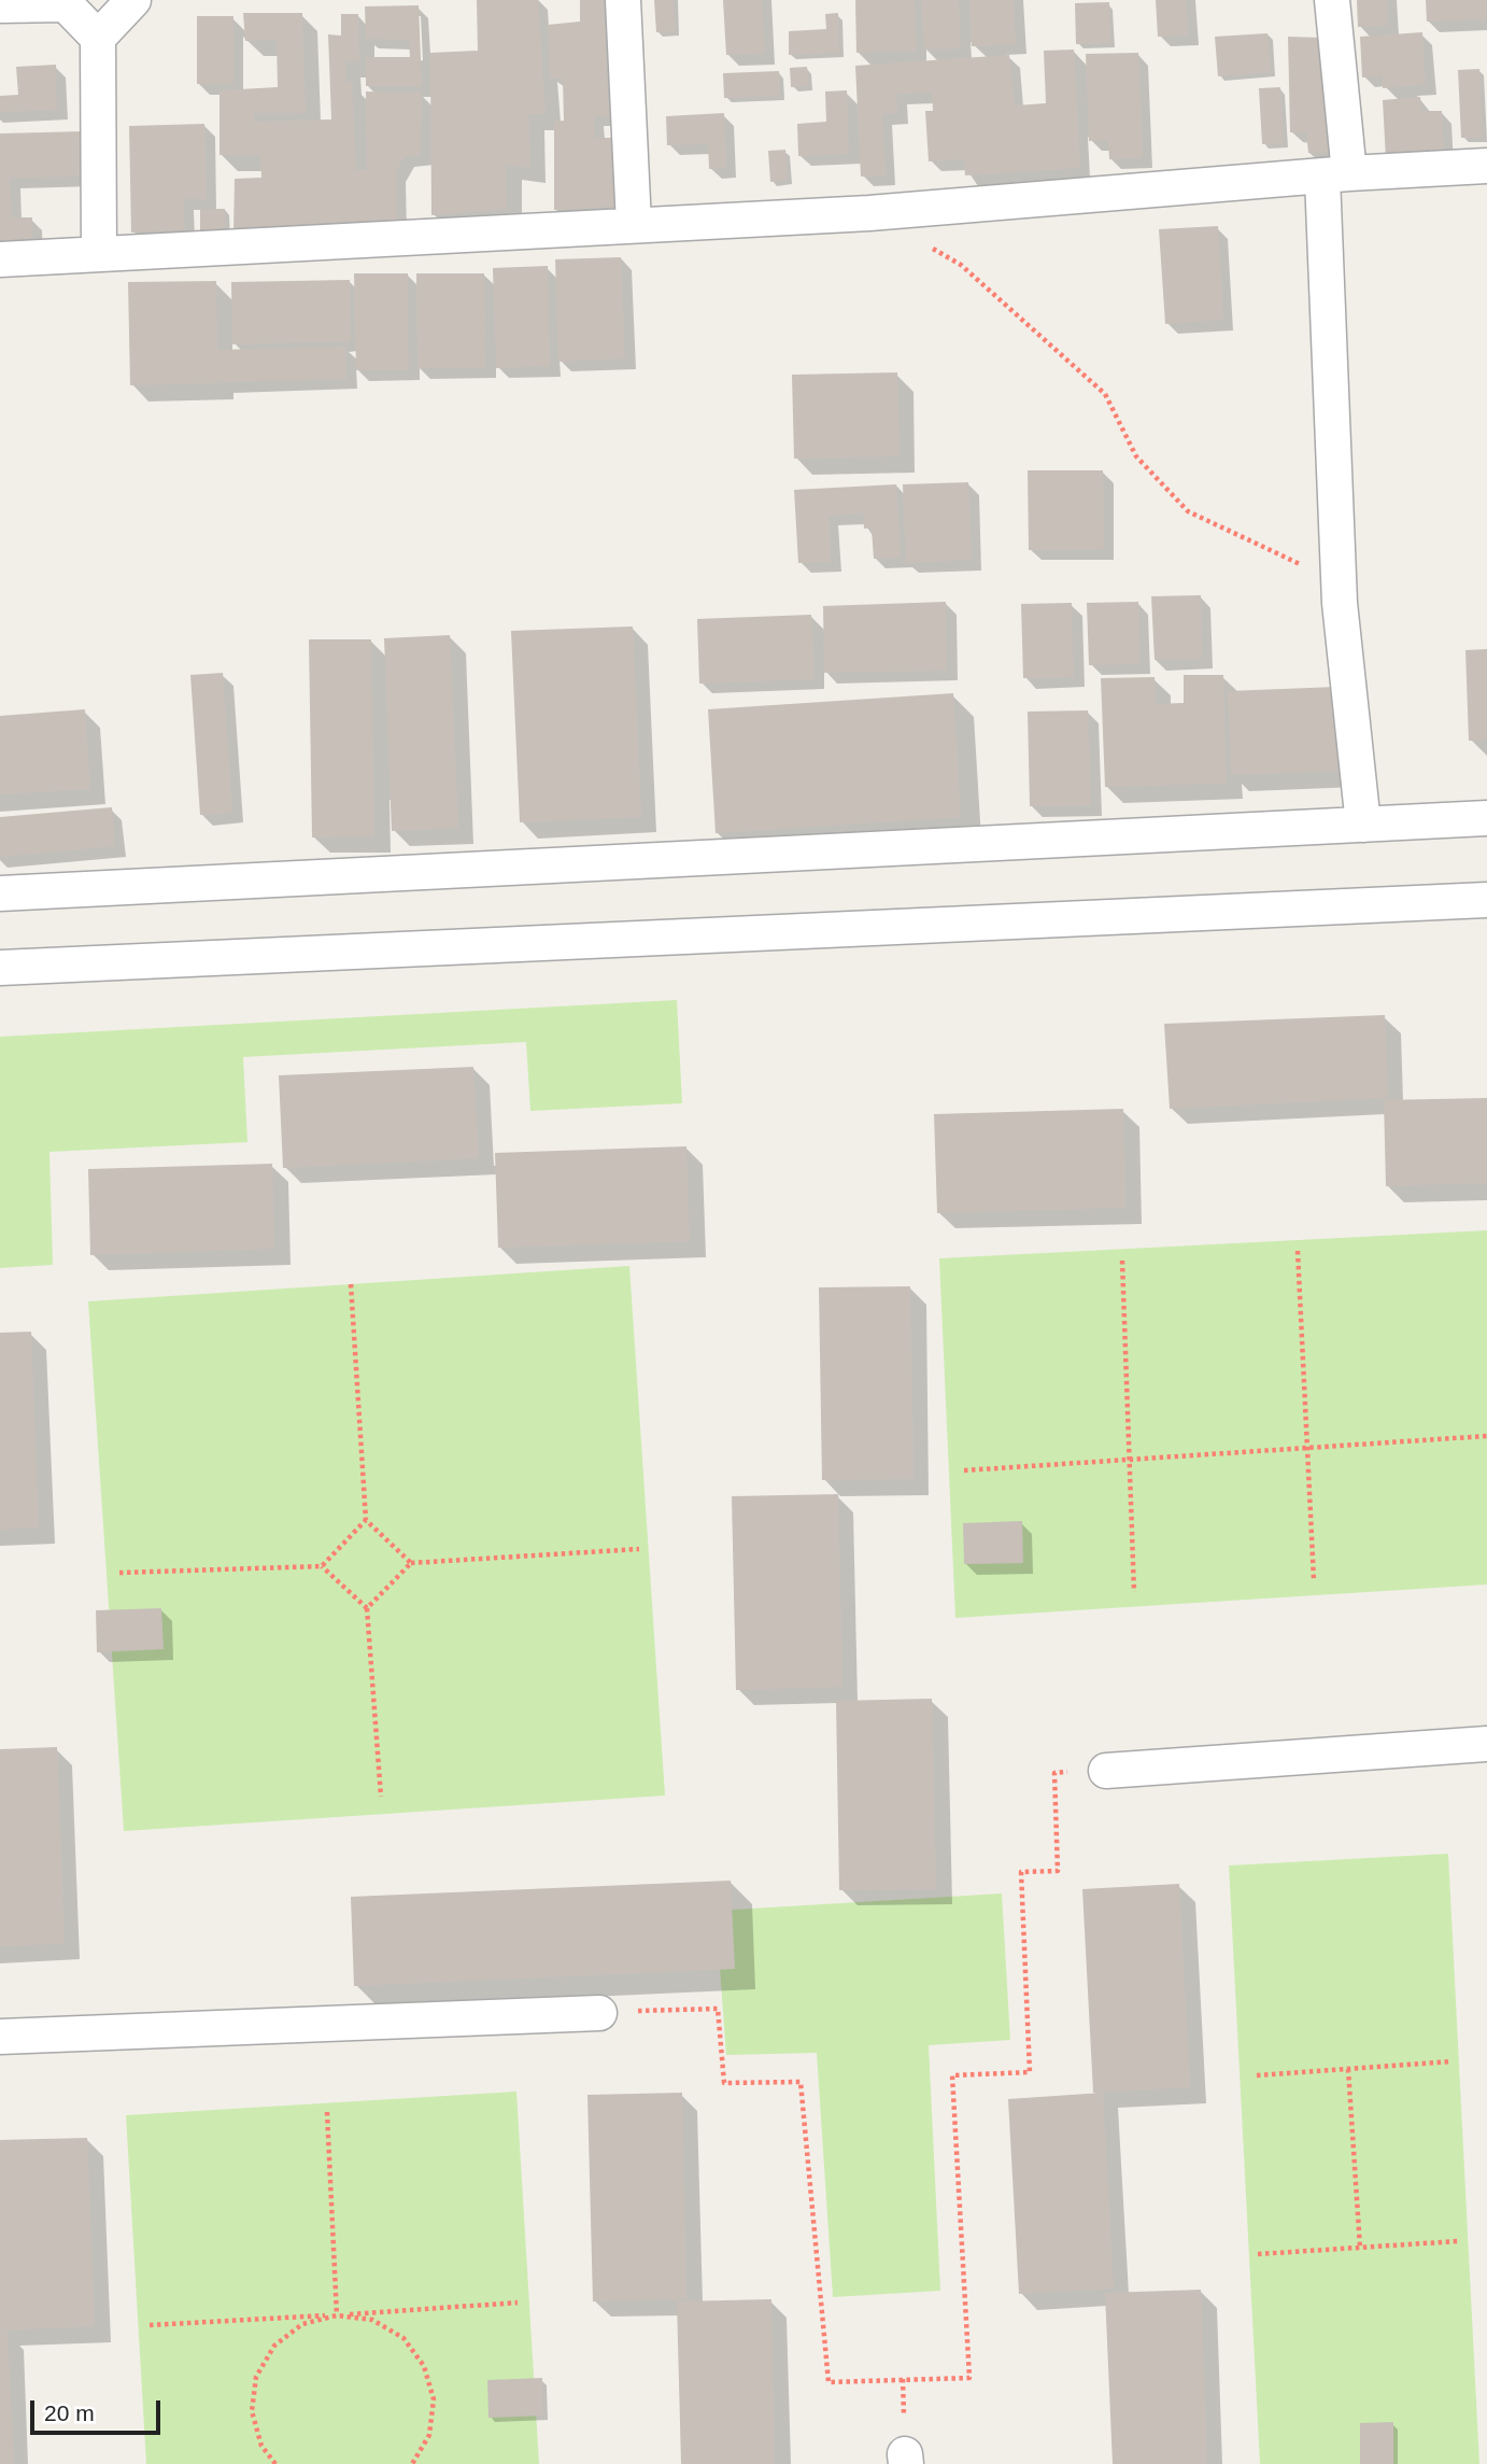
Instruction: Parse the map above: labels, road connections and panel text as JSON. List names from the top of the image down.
{
  "scale_bar": "20 m"
}
